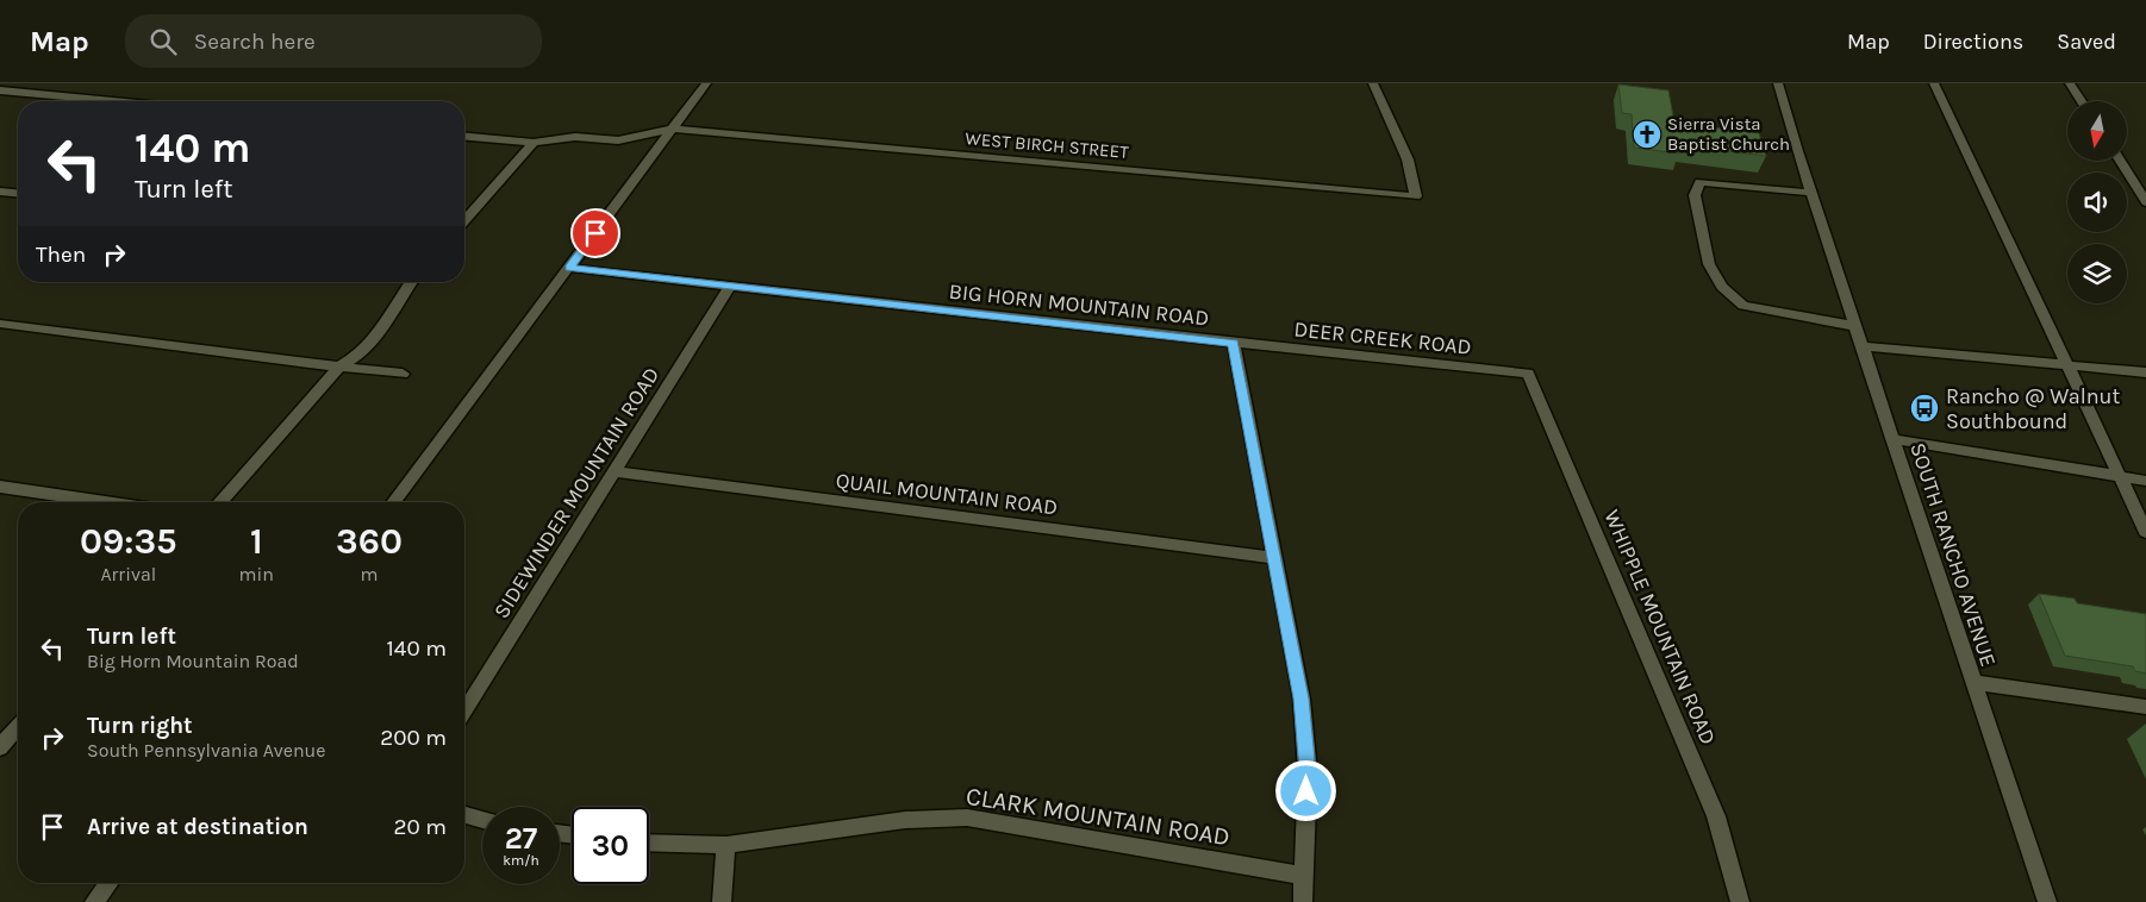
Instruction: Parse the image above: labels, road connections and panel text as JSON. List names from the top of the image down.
{
  "streets": {
    "street": [
      "WEST BIRCH STREET",
      "BIG HORN MOUNTAIN ROAD",
      "DEER CREEK ROAD",
      "SIDEWINDER MOUNTAIN ROAD",
      "QUAIL MOUNTAIN ROAD",
      "SOUTH RANCHO AVENUE",
      "WHIPPLE MOUNTAIN ROAD",
      "CLARK MOUNTAIN ROAD"
    ]
  },
  "crossings": [
    ["BIG HORN MOUNTAIN ROAD", "DEER CREEK ROAD"],
    ["BIG HORN MOUNTAIN ROAD", "SIDEWINDER MOUNTAIN ROAD"],
    ["BIG HORN MOUNTAIN ROAD", "QUAIL MOUNTAIN ROAD"],
    ["BIG HORN MOUNTAIN ROAD", "CLARK MOUNTAIN ROAD"],
    ["DEER CREEK ROAD", "WHIPPLE MOUNTAIN ROAD"],
    ["SIDEWINDER MOUNTAIN ROAD", "QUAIL MOUNTAIN ROAD"]
  ],
  "places": {
    "church": ["Sierra Vista Baptist Church"],
    "bus stop": ["Rancho @ Walnut Southbound"]
  },
  "north": "bottom",
  "page": {
    "header": "Map",
    "search": "Search here",
    "nav": ["Map", "Directions", "Saved"],
    "turn": ["140 m", "Turn left"],
    "then": "Then",
    "eta": [
      "09:35",
      "Arrival",
      "1",
      "min",
      "360",
      "m"
    ],
    "list": [
      {
        "name": "Turn left",
        "note": "Big Horn Mountain Road",
        "value": "140 m"
      },
      {
        "name": "Turn right",
        "note": "South Pennsylvania Avenue",
        "value": "200 m"
      },
      {
        "name": "Arrive at destination",
        "value": "20 m"
      }
    ],
    "speed": "27 km/h",
    "limit": "30"
  }
}
